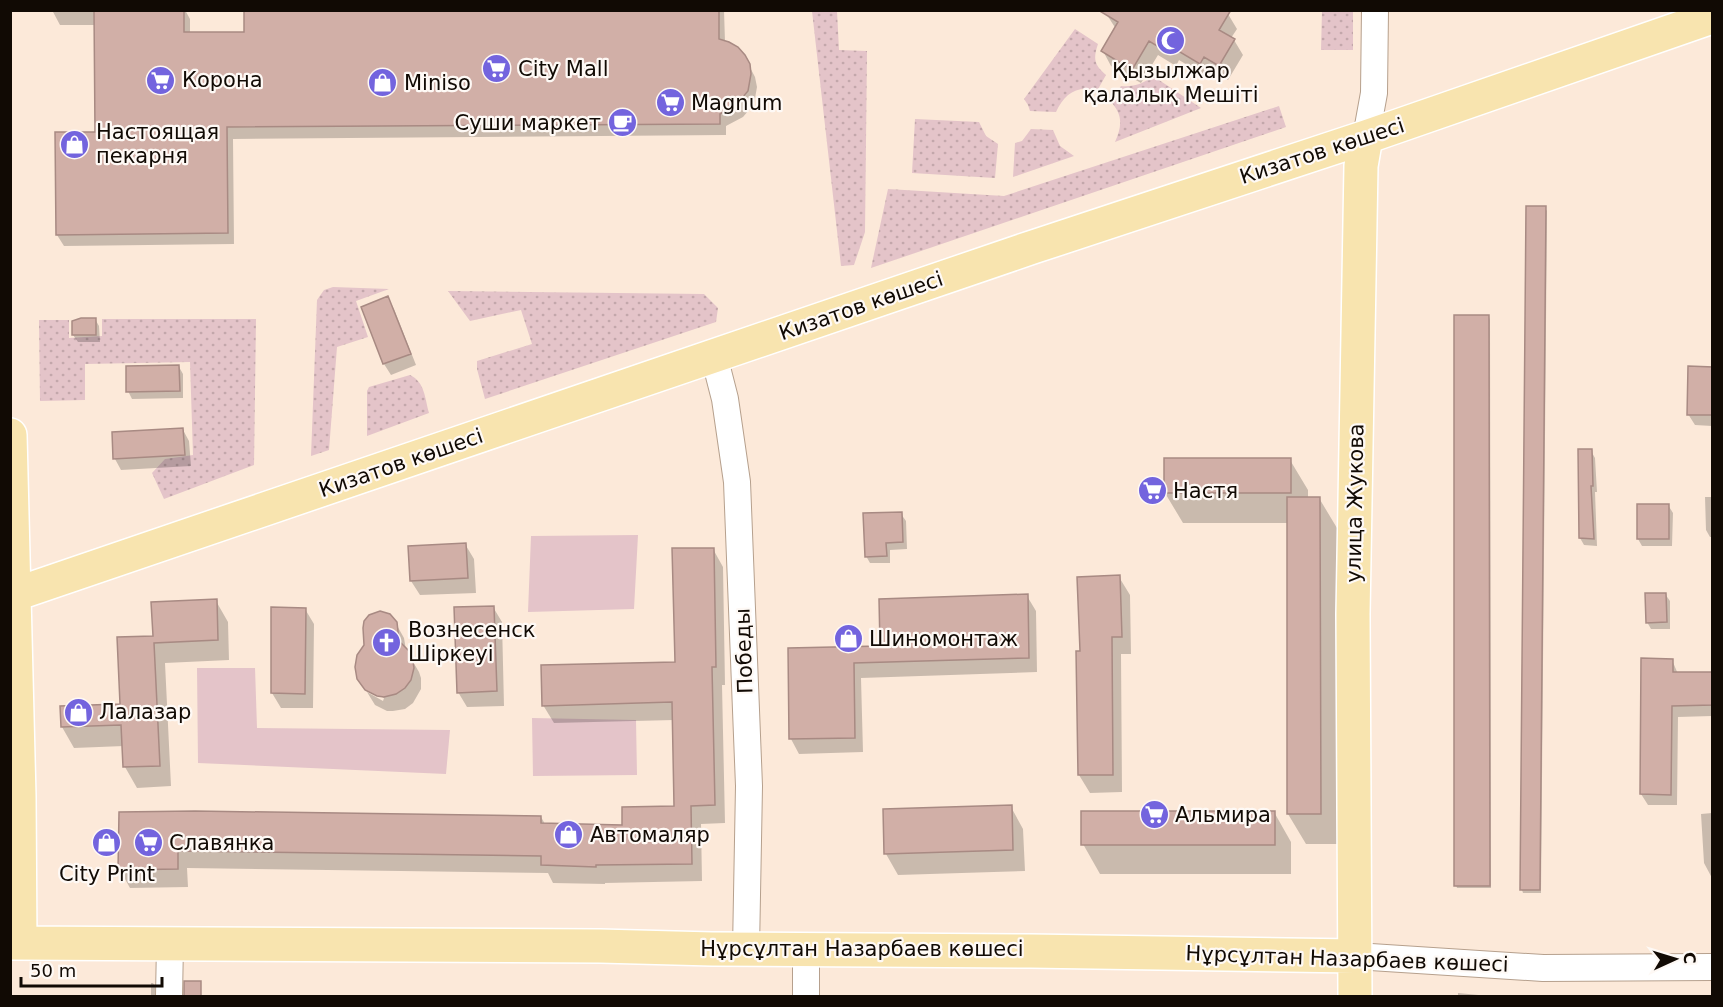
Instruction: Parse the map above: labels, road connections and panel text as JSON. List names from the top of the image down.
{
  "streets": {
    "main road": ["Кизатов көшесі", "улица Жукова", "Нұрсұлтан Назарбаев көшесі"],
    "street": ["Победы"]
  },
  "crossings": [
    ["Кизатов көшесі", "улица Жукова"],
    ["Кизатов көшесі", "Победы"],
    ["улица Жукова", "Нұрсұлтан Назарбаев көшесі"],
    ["Победы", "Нұрсұлтан Назарбаев көшесі"]
  ],
  "places": {
    "mosque": ["Қызылжар қалалық Мешіті"],
    "supermarket": [
      "City Mall",
      "Корона",
      "Magnum",
      "Настя",
      "Альмира",
      "Славянка"
    ],
    "shop": [
      "Miniso",
      "Настоящая пекарня",
      "Шиномонтаж",
      "Лалазар",
      "Автомаляр",
      "City Print"
    ],
    "cafe": ["Суши маркет"],
    "church": ["Вознесенск Шіркеуі"]
  },
  "scale_bar": "50 m",
  "north": "right"
}
